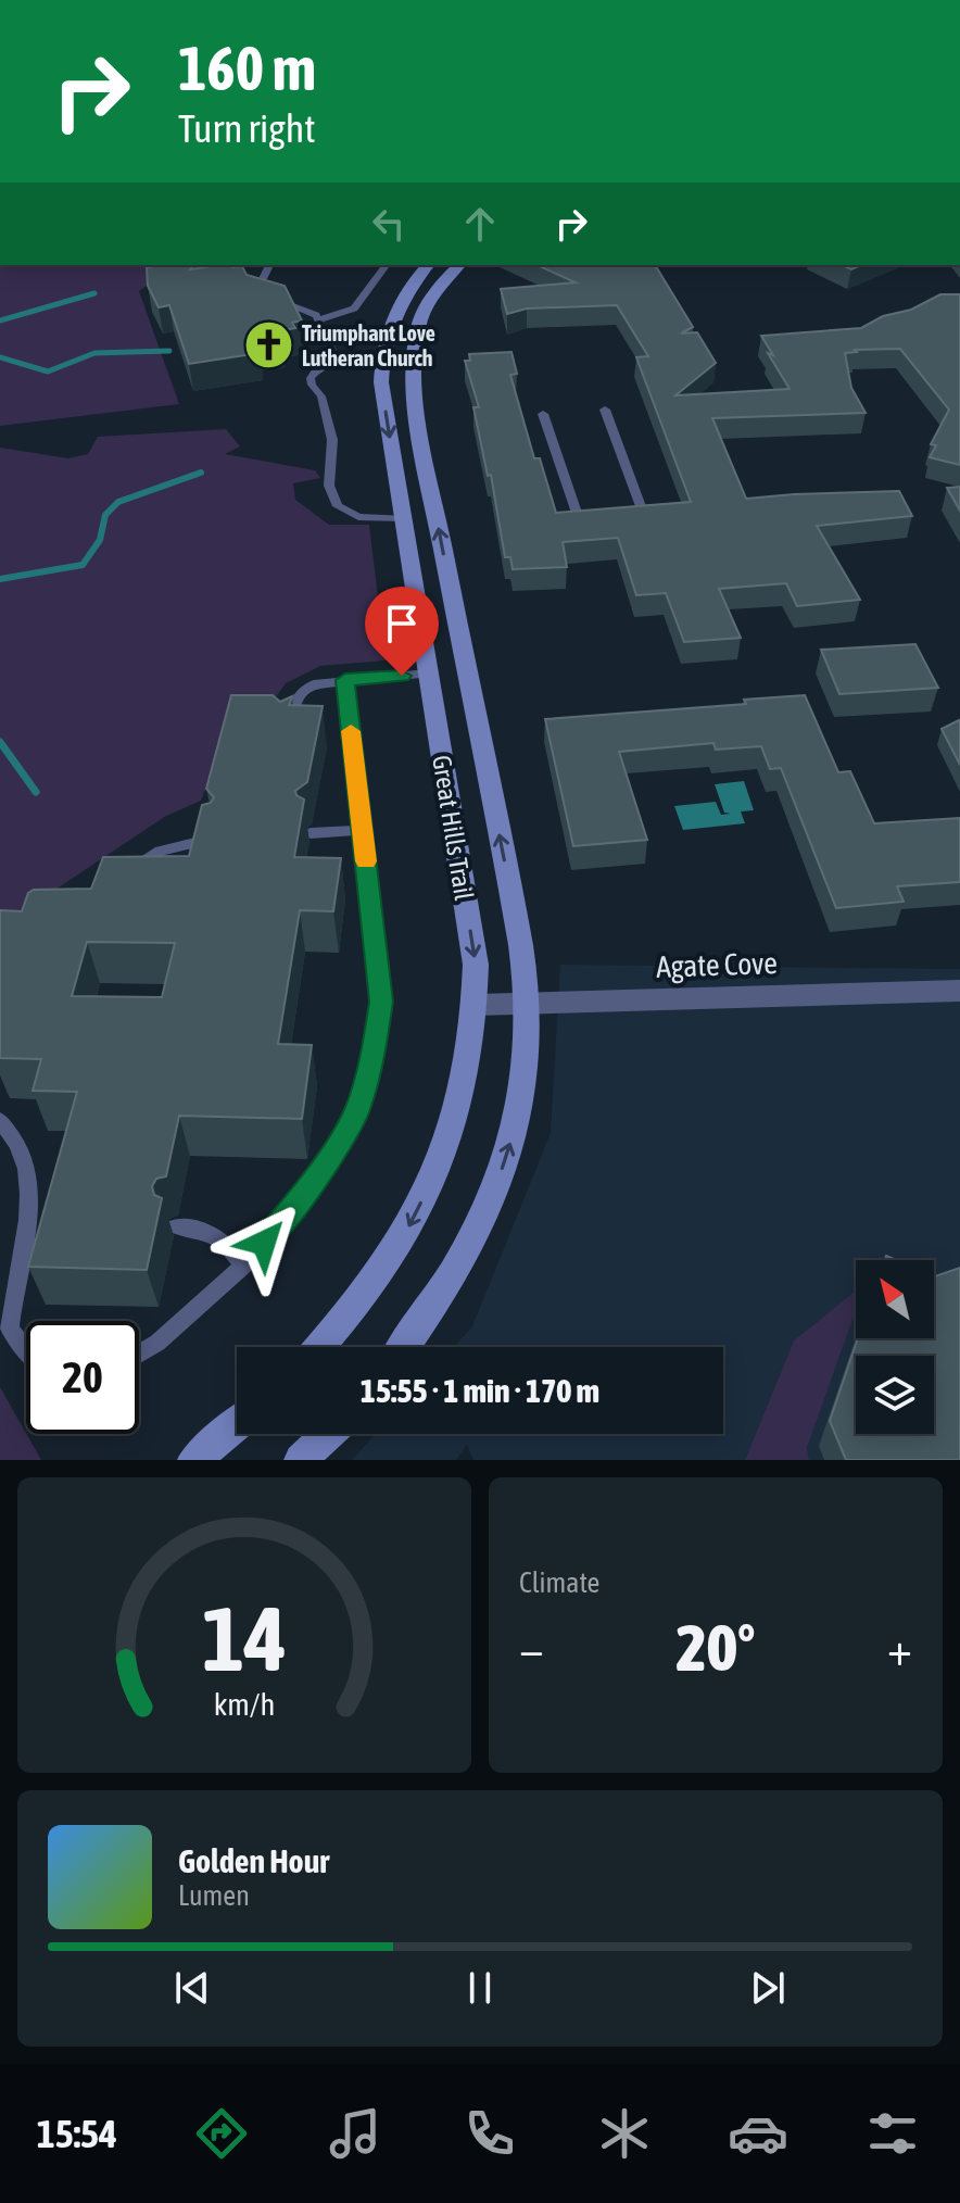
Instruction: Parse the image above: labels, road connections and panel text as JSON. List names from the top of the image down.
{
  "streets": {
    "street": ["Great Hills Trail", "Agate Cove"]
  },
  "crossings": [
    ["Great Hills Trail", "Agate Cove"]
  ],
  "places": {
    "church": ["Triumphant Love Lutheran Church"]
  },
  "north": "top left",
  "page": {
    "turn": ["160 m", "Turn right"],
    "limit": "20",
    "trip": "15:55 · 1 min · 170 m",
    "tile": "Climate",
    "heat": ["−", "20°", "+"],
    "song": ["Golden Hour", "Lumen"],
    "tabs": "15:54",
    "gauge": ["14", "km/h"]
  }
}
